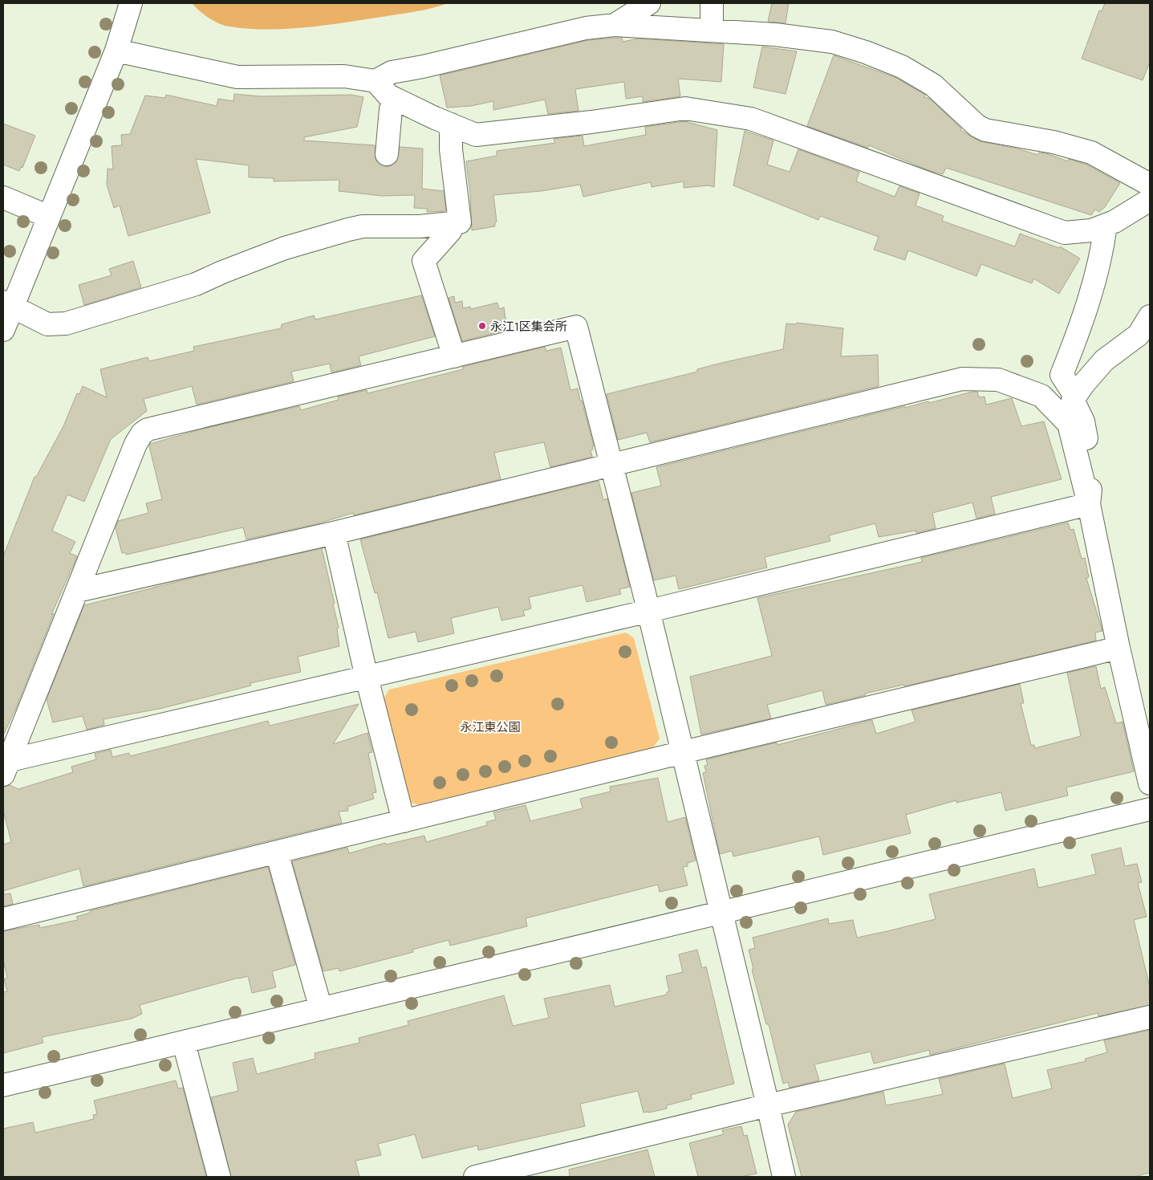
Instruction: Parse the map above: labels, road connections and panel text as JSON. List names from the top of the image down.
{
  "parks": ["永江東公園"],
  "places": ["永江1区集会所"]
}
